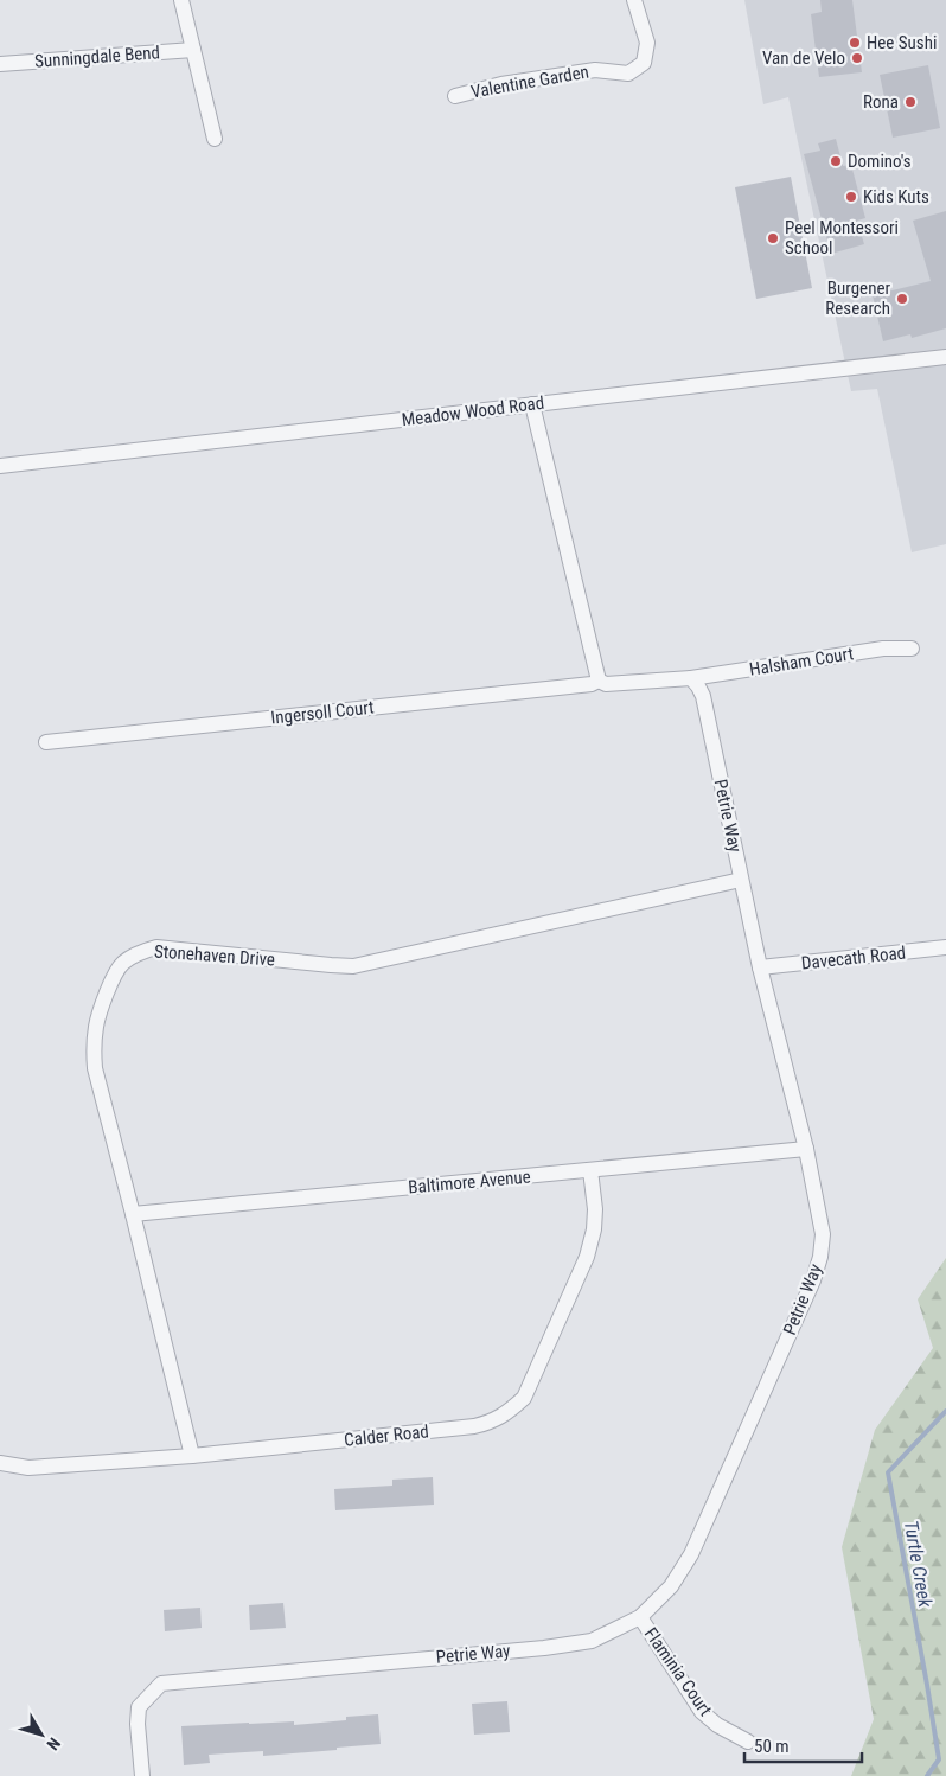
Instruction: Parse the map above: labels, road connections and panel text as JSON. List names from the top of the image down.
{
  "streets": {
    "street": [
      "Sunningdale Bend",
      "Valentine Garden",
      "Meadow Wood Road",
      "Halsham Court",
      "Ingersoll Court",
      "Petrie Way",
      "Stonehaven Drive",
      "Davecath Road",
      "Baltimore Avenue",
      "Calder Road",
      "Flaminia Court"
    ]
  },
  "crossings": [
    ["Halsham Court", "Petrie Way"],
    ["Petrie Way", "Stonehaven Drive"],
    ["Petrie Way", "Davecath Road"],
    ["Petrie Way", "Baltimore Avenue"],
    ["Petrie Way", "Flaminia Court"],
    ["Stonehaven Drive", "Baltimore Avenue"],
    ["Stonehaven Drive", "Calder Road"],
    ["Baltimore Avenue", "Calder Road"]
  ],
  "water": ["Turtle Creek"],
  "places": [
    "Hee Sushi",
    "Van de Velo",
    "Rona",
    "Domino's",
    "Kids Kuts",
    "Peel Montessori School",
    "Burgener Research"
  ],
  "scale_bar": "50 m",
  "north": "bottom right"
}
